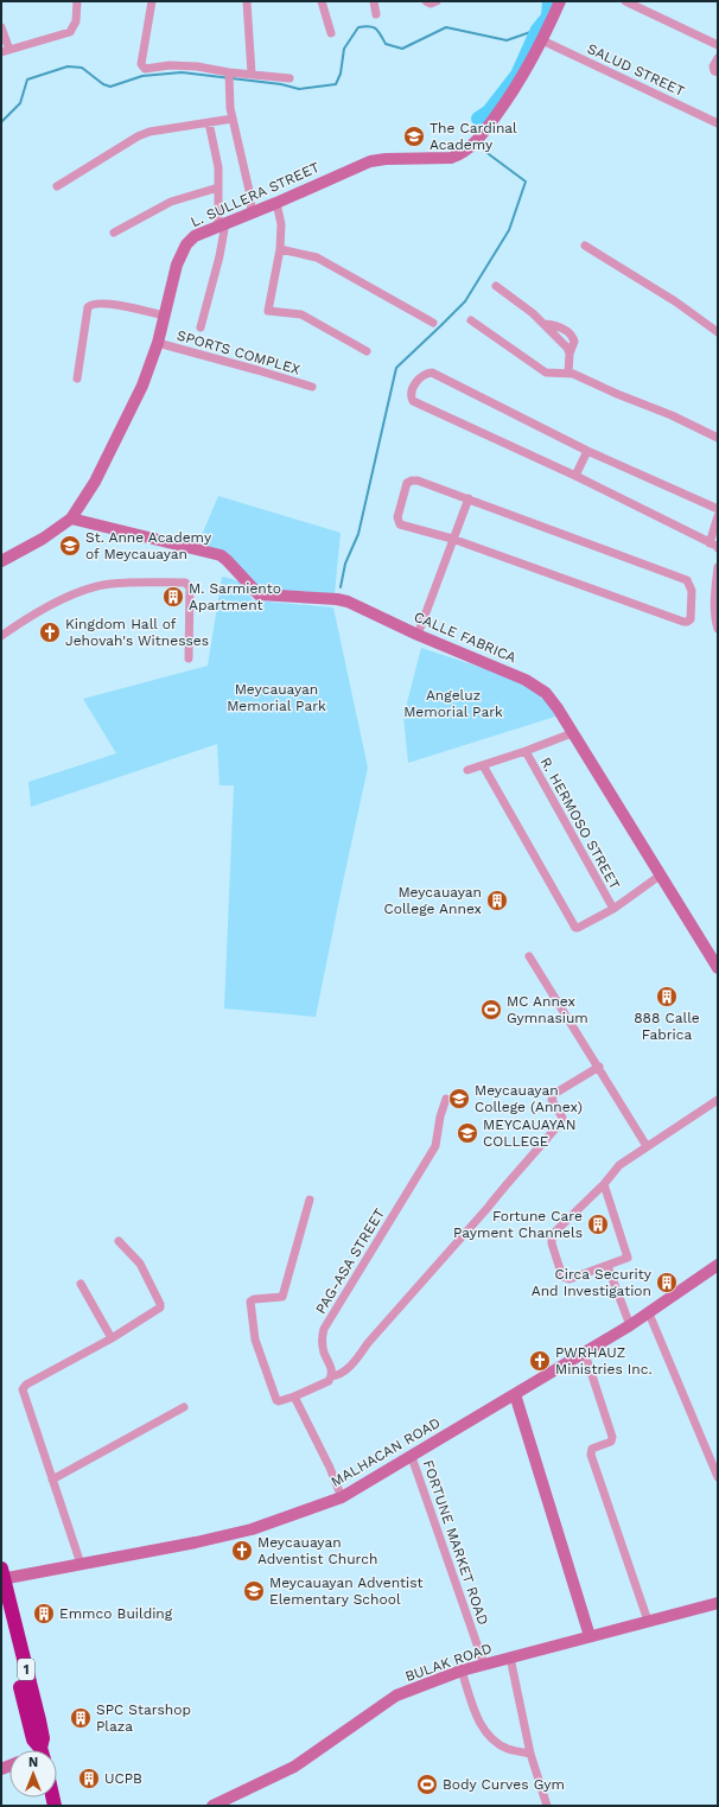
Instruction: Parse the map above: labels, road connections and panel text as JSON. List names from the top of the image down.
{
  "streets": {
    "highway": ["1"],
    "street": [
      "SALUD STREET",
      "L. SULLERA STREET",
      "SPORTS COMPLEX",
      "CALLE FABRICA",
      "R. HERMOSO STREET",
      "PAG-ASA STREET",
      "MALHACAN ROAD",
      "FORTUNE MARKET ROAD",
      "BULAK ROAD"
    ]
  },
  "crossings": [
    ["SALUD STREET", "L. SULLERA STREET"],
    ["L. SULLERA STREET", "SPORTS COMPLEX"],
    ["L. SULLERA STREET", "CALLE FABRICA"],
    ["MALHACAN ROAD", "FORTUNE MARKET ROAD"],
    ["MALHACAN ROAD", "1"],
    ["FORTUNE MARKET ROAD", "BULAK ROAD"]
  ],
  "parks": ["Meycauayan Memorial Park", "Angeluz Memorial Park"],
  "places": {
    "school or university": [
      "The Cardinal Academy",
      "St. Anne Academy of Meycauayan",
      "Meycauayan College (Annex)",
      "MEYCAUAYAN COLLEGE",
      "Meycauayan Adventist Elementary School"
    ],
    "building": [
      "M. Sarmiento Apartment",
      "Meycauayan College Annex",
      "888 Calle Fabrica",
      "Fortune Care Payment Channels",
      "Circa Security And Investigation",
      "Emmco Building",
      "SPC Starshop Plaza",
      "UCPB"
    ],
    "church": ["Kingdom Hall of Jehovah's Witnesses", "PWRHAUZ Ministries Inc.", "Meycauayan Adventist Church"],
    "sports": ["MC Annex Gymnasium", "Body Curves Gym"]
  },
  "north": "top"
}
